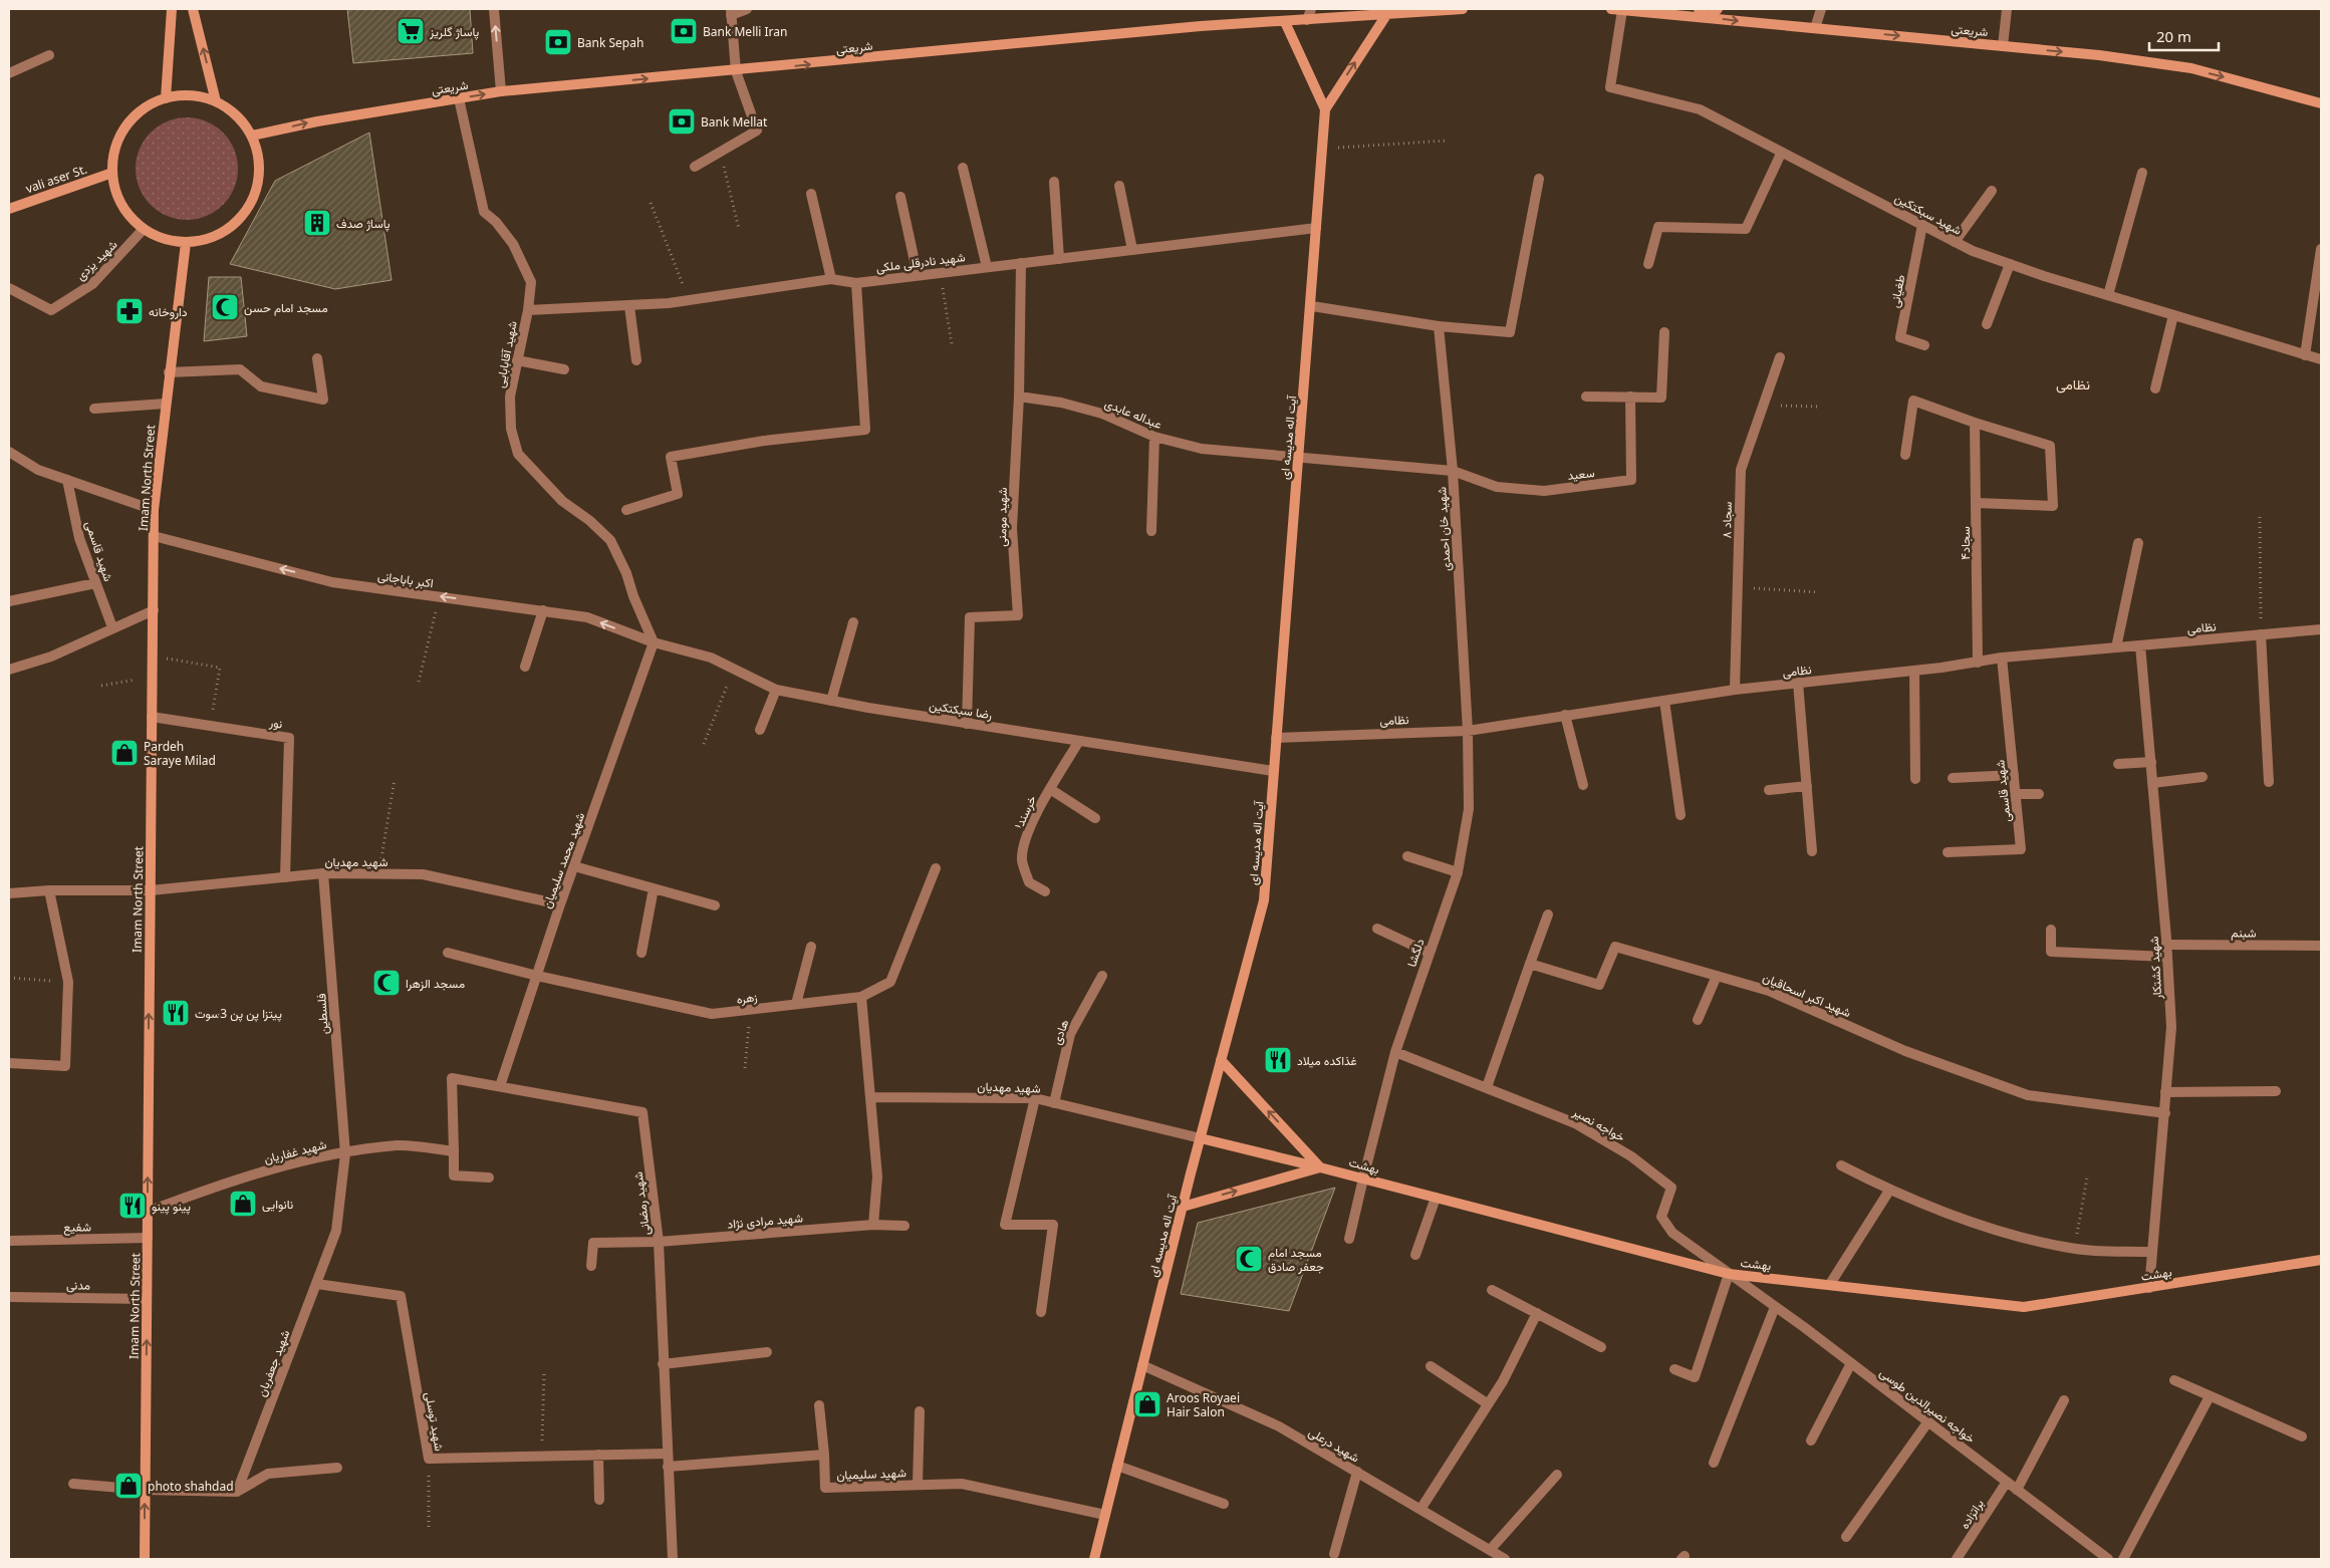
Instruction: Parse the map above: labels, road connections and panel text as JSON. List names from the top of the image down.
{
  "streets": {
    "main road": [
      "شریعتی",
      "vali aser St.",
      "آیت اله مدیسه ای",
      "Imam North Street",
      "بهشت"
    ],
    "street": [
      "شهید سبکتکین",
      "شهید یزدی",
      "شهید نادرقلی ملکی",
      "طغیانی",
      "شهید آقابابایی",
      "عبداله عابدی",
      "سعید",
      "شهید مومنی",
      "سجاد ۸",
      "شهید خان احمدی",
      "سجاد۴",
      "شهید قاسمی",
      "اکبر باباجانی",
      "نظامی",
      "رضا سبکتکین",
      "نور",
      "خرسند۱",
      "شهید محمد سلیمیان",
      "شهید مهدیان",
      "شبنم",
      "دلگشا",
      "شهید کشتکار",
      "شهید اکبر اسحاقیان",
      "زهره",
      "فلسطین",
      "هادی",
      "خواجه نصیر",
      "شهید غفاریان",
      "شهید رمضانی",
      "شهید مرادی نژاد",
      "شفیع",
      "مدنی",
      "شهید جعفریان",
      "خواجه نصیرالدین طوسی",
      "شهید توسلی",
      "شهید درعلی",
      "شهید سلیمیان",
      "براتزاده"
    ]
  },
  "crossings": [
    ["شریعتی", "vali aser St."],
    ["شریعتی", "شهید سبکتکین"],
    ["شریعتی", "شهید یزدی"],
    ["شریعتی", "شهید آقابابایی"],
    ["شریعتی", "Imam North Street"],
    ["vali aser St.", "شهید یزدی"],
    ["vali aser St.", "Imam North Street"],
    ["شهید سبکتکین", "طغیانی"],
    ["شهید یزدی", "Imam North Street"],
    ["شهید نادرقلی ملکی", "شهید آقابابایی"],
    ["شهید نادرقلی ملکی", "آیت اله مدیسه ای"],
    ["شهید نادرقلی ملکی", "شهید مومنی"],
    ["شهید آقابابایی", "اکبر باباجانی"],
    ["شهید آقابابایی", "رضا سبکتکین"],
    ["شهید آقابابایی", "شهید محمد سلیمیان"],
    ["عبداله عابدی", "آیت اله مدیسه ای"],
    ["عبداله عابدی", "سعید"],
    ["عبداله عابدی", "شهید مومنی"],
    ["عبداله عابدی", "شهید خان احمدی"],
    ["آیت اله مدیسه ای", "نظامی"],
    ["آیت اله مدیسه ای", "رضا سبکتکین"],
    ["آیت اله مدیسه ای", "شهید مهدیان"],
    ["آیت اله مدیسه ای", "بهشت"],
    ["آیت اله مدیسه ای", "شهید درعلی"],
    ["آیت اله مدیسه ای", "شهید سلیمیان"],
    ["سعید", "شهید خان احمدی"],
    ["Imam North Street", "اکبر باباجانی"],
    ["Imam North Street", "نور"],
    ["Imam North Street", "شهید مهدیان"],
    ["Imam North Street", "شهید غفاریان"],
    ["Imam North Street", "شفیع"],
    ["Imam North Street", "مدنی"],
    ["شهید مومنی", "رضا سبکتکین"],
    ["سجاد ۸", "نظامی"],
    ["شهید خان احمدی", "نظامی"],
    ["شهید خان احمدی", "دلگشا"],
    ["سجاد۴", "نظامی"],
    ["شهید قاسمی", "نظامی"],
    ["اکبر باباجانی", "رضا سبکتکین"],
    ["اکبر باباجانی", "شهید محمد سلیمیان"],
    ["نظامی", "دلگشا"],
    ["نظامی", "شهید کشتکار"],
    ["رضا سبکتکین", "خرسند۱"],
    ["رضا سبکتکین", "شهید محمد سلیمیان"],
    ["نور", "شهید مهدیان"],
    ["شهید محمد سلیمیان", "شهید مهدیان"],
    ["شهید محمد سلیمیان", "زهره"],
    ["شهید محمد سلیمیان", "شهید رمضانی"],
    ["شهید مهدیان", "فلسطین"],
    ["شهید مهدیان", "هادی"],
    ["شهید مهدیان", "بهشت"],
    ["شبنم", "شهید کشتکار"],
    ["دلگشا", "خواجه نصیر"],
    ["دلگشا", "بهشت"],
    ["شهید کشتکار", "شهید اکبر اسحاقیان"],
    ["شهید کشتکار", "بهشت"],
    ["فلسطین", "شهید غفاریان"],
    ["فلسطین", "شهید جعفریان"],
    ["خواجه نصیر", "بهشت"],
    ["خواجه نصیر", "خواجه نصیرالدین طوسی"],
    ["شهید غفاریان", "شهید رمضانی"],
    ["شهید غفاریان", "شهید جعفریان"],
    ["بهشت", "خواجه نصیرالدین طوسی"],
    ["شهید رمضانی", "شهید مرادی نژاد"],
    ["شهید رمضانی", "شهید توسلی"],
    ["شهید رمضانی", "شهید سلیمیان"],
    ["شهید جعفریان", "شهید توسلی"],
    ["خواجه نصیرالدین طوسی", "براتزاده"]
  ],
  "one_way": ["شریعتی", "Imam North Street", "اکبر باباجانی"],
  "districts": ["نظامی"],
  "places": {
    "supermarket": ["پاساژ گلریز"],
    "bank": ["Bank Melli Iran", "Bank Sepah", "Bank Mellat"],
    "building": ["پاساژ صدف"],
    "mosque": ["مسجد امام حسن", "مسجد الزهرا", "مسجد امام جعفر صادق"],
    "pharmacy": ["داروخانه"],
    "shop": [
      "Pardeh Saraye Milad",
      "نانوایی",
      "Aroos Royaei Hair Salon",
      "photo shahdad"
    ],
    "restaurant": ["پیتزا پن پن 3سوت", "غذاکده میلاد", "پینو پینو"]
  },
  "scale_bar": "20 m"
}
